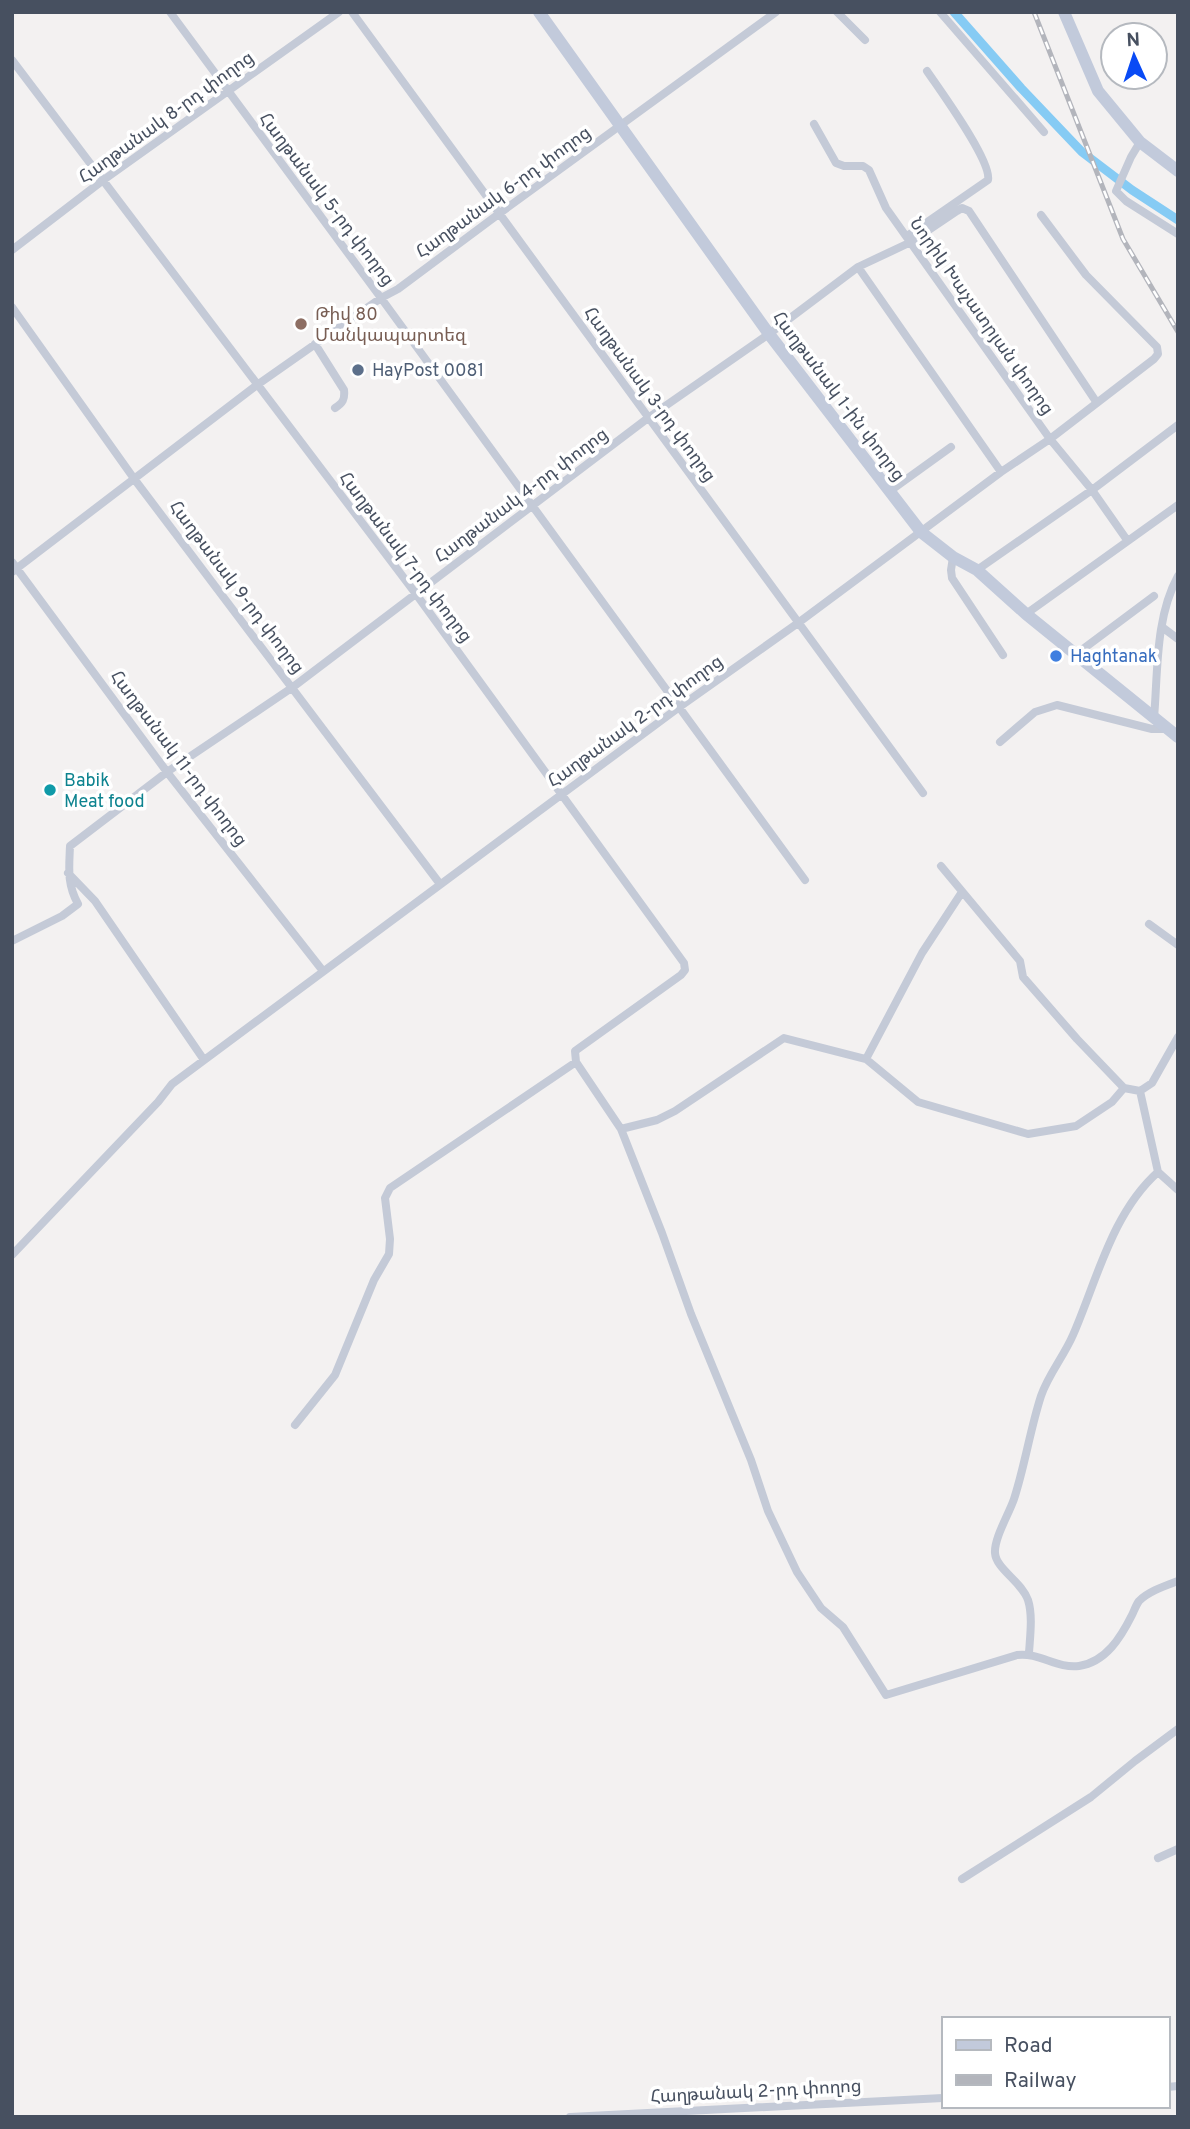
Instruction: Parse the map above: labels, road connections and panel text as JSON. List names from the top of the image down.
{
  "streets": {
    "main road": ["Հաղթանակ 1-ին փողոց"],
    "street": [
      "Հաղթանակ 8-րդ փողոց",
      "Հաղթանակ 6-րդ փողոց",
      "Հաղթանակ 5-րդ փողոց",
      "Նորիկ Խաչատրյան փողոց",
      "Հաղթանակ 3-րդ փողոց",
      "Հաղթանակ 4-րդ փողոց",
      "Հաղթանակ 7-րդ փողոց",
      "Հաղթանակ 9-րդ փողոց",
      "Հաղթանակ 2-րդ փողոց",
      "Հաղթանակ 11-րդ փողոց"
    ]
  },
  "crossings": [
    ["Հաղթանակ 8-րդ փողոց", "Հաղթանակ 5-րդ փողոց"],
    ["Հաղթանակ 8-րդ փողոց", "Հաղթանակ 7-րդ փողոց"],
    ["Հաղթանակ 6-րդ փողոց", "Հաղթանակ 5-րդ փողոց"],
    ["Հաղթանակ 6-րդ փողոց", "Հաղթանակ 3-րդ փողոց"],
    ["Հաղթանակ 6-րդ փողոց", "Հաղթանակ 1-ին փողոց"],
    ["Հաղթանակ 6-րդ փողոց", "Հաղթանակ 7-րդ փողոց"],
    ["Հաղթանակ 6-րդ փողոց", "Հաղթանակ 9-րդ փողոց"],
    ["Հաղթանակ 6-րդ փողոց", "Հաղթանակ 11-րդ փողոց"],
    ["Հաղթանակ 5-րդ փողոց", "Հաղթանակ 4-րդ փողոց"],
    ["Հաղթանակ 5-րդ փողոց", "Հաղթանակ 2-րդ փողոց"],
    ["Նորիկ Խաչատրյան փողոց", "Հաղթանակ 4-րդ փողոց"],
    ["Նորիկ Խաչատրյան փողոց", "Հաղթանակ 2-րդ փողոց"],
    ["Հաղթանակ 3-րդ փողոց", "Հաղթանակ 4-րդ փողոց"],
    ["Հաղթանակ 3-րդ փողոց", "Հաղթանակ 2-րդ փողոց"],
    ["Հաղթանակ 1-ին փողոց", "Հաղթանակ 4-րդ փողոց"],
    ["Հաղթանակ 1-ին փողոց", "Հաղթանակ 2-րդ փողոց"],
    ["Հաղթանակ 4-րդ փողոց", "Հաղթանակ 7-րդ փողոց"],
    ["Հաղթանակ 4-րդ փողոց", "Հաղթանակ 9-րդ փողոց"],
    ["Հաղթանակ 4-րդ փողոց", "Հաղթանակ 11-րդ փողոց"],
    ["Հաղթանակ 7-րդ փողոց", "Հաղթանակ 2-րդ փողոց"],
    ["Հաղթանակ 9-րդ փողոց", "Հաղթանակ 2-րդ փողոց"],
    ["Հաղթանակ 2-րդ փողոց", "Հաղթանակ 11-րդ փողոց"]
  ],
  "places": [
    "Թիվ 80 Մանկապարտեզ",
    "HayPost 0081",
    "Haghtanak",
    "Babik Meat food"
  ],
  "legend": ["Road", "Railway"],
  "north": "top"
}
